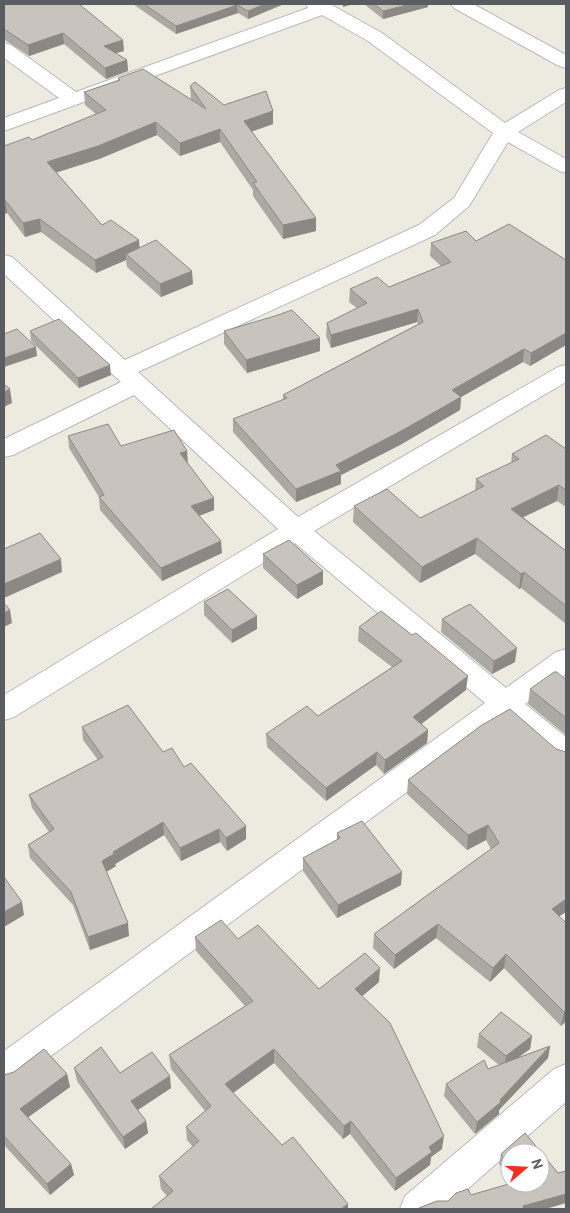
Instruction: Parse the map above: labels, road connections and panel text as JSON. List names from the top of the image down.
{
  "north": "right"
}
